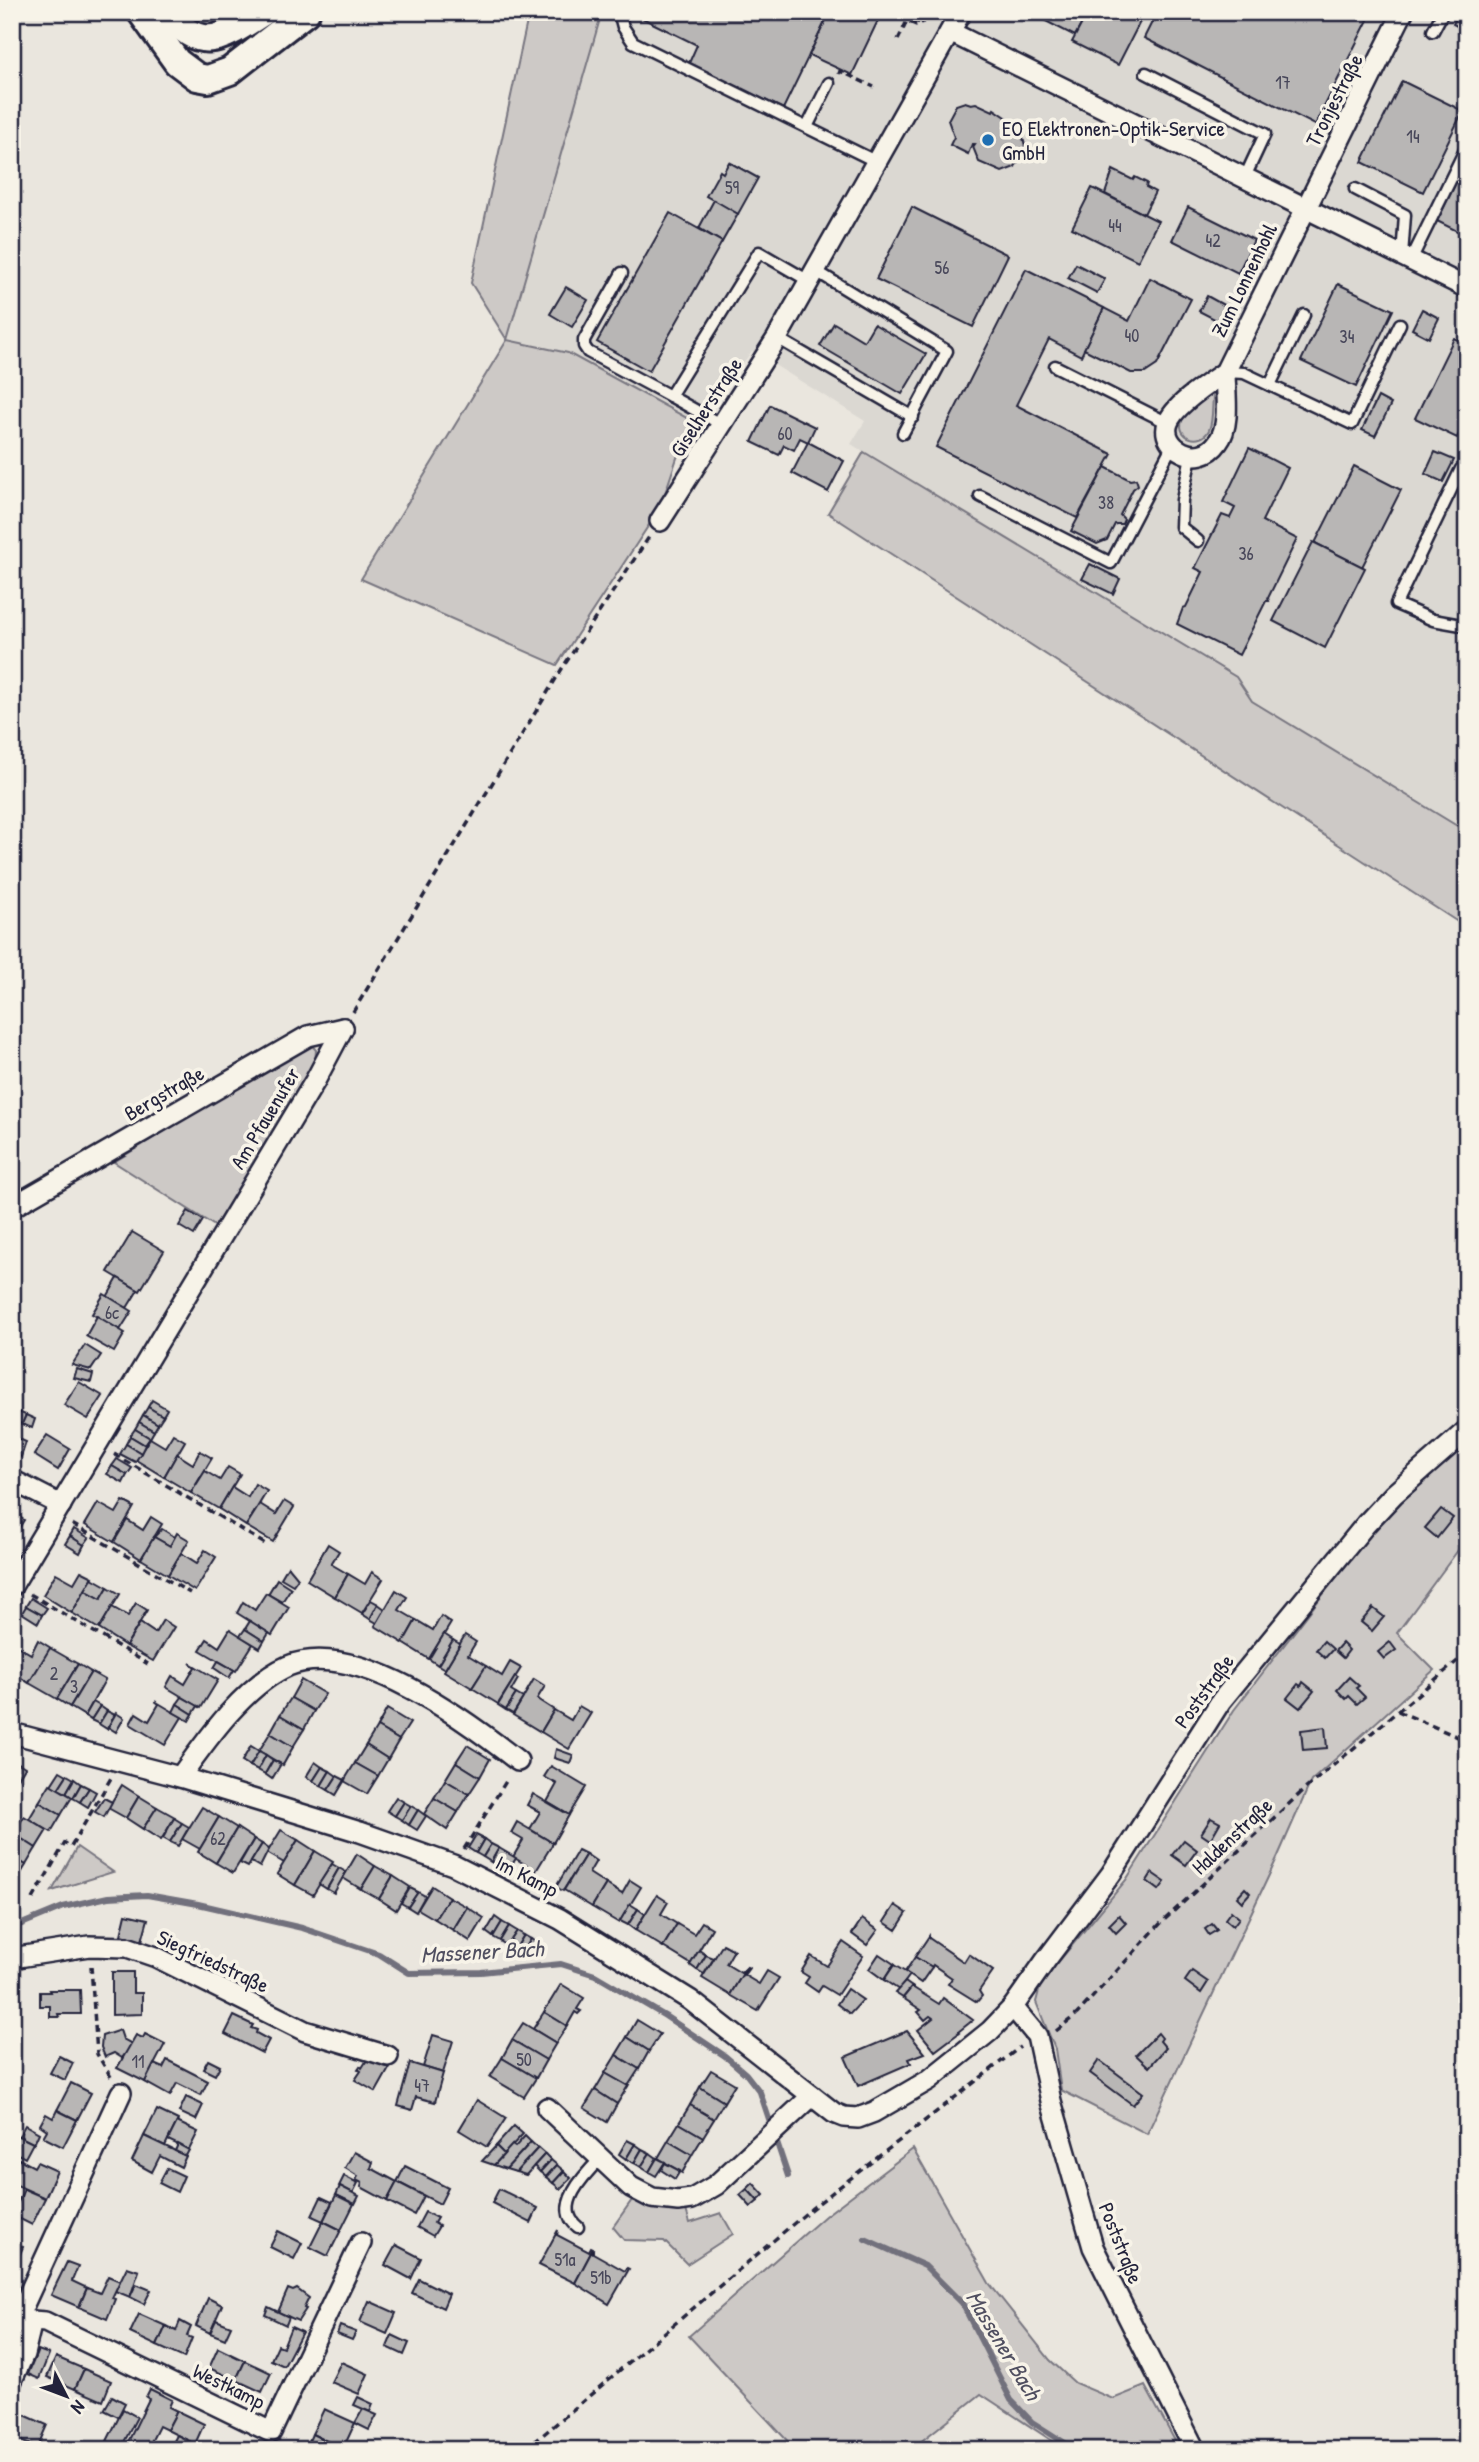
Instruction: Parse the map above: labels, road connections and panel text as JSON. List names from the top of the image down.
{
  "streets": {
    "street": [
      "Tronjestraße",
      "Zum Lonnenhohl",
      "Giselherstraße",
      "Bergstraße",
      "Am Pfauenufer",
      "Poststraße",
      "Im Kamp",
      "Siegfriedstraße",
      "Westkamp"
    ],
    "path": ["Haldenstraße"]
  },
  "crossings": [
    ["Tronjestraße", "Zum Lonnenhohl"],
    ["Zum Lonnenhohl", "Giselherstraße"],
    ["Bergstraße", "Am Pfauenufer"],
    ["Poststraße", "Haldenstraße"],
    ["Poststraße", "Im Kamp"]
  ],
  "water": ["Massener Bach"],
  "places": ["EO Elektronen-Optik-Service GmbH"],
  "house_numbers": [
    "17",
    "14",
    "59",
    "44",
    "42",
    "56",
    "40",
    "34",
    "60",
    "38",
    "36",
    "6c",
    "2",
    "3",
    "62",
    "50",
    "11",
    "47",
    "51a",
    "51b"
  ],
  "north": "bottom right"
}
